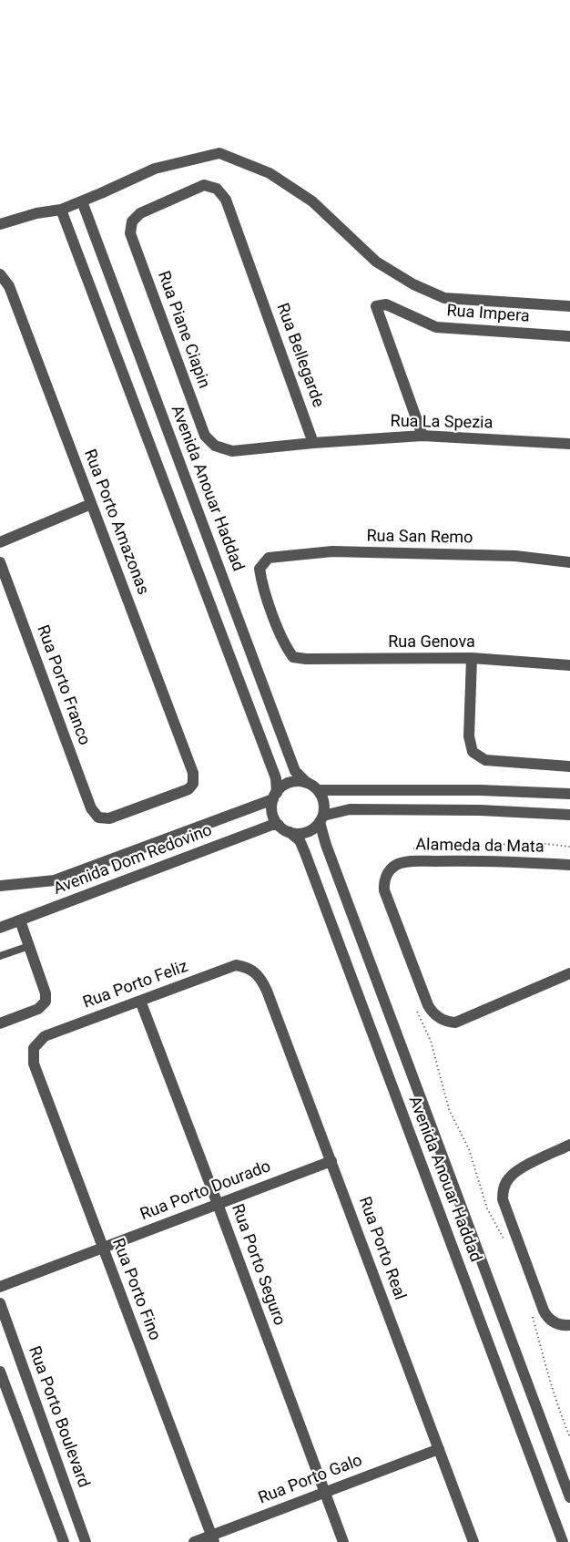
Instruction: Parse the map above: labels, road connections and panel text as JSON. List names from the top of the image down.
{
  "streets": {
    "street": [
      "Rua Impera",
      "Rua Piane Ciapin",
      "Rua Bellegarde",
      "Rua La Spezia",
      "Avenida Anouar Haddad",
      "Rua Porto Amazonas",
      "Rua San Remo",
      "Rua Genova",
      "Rua Porto Franco",
      "Alameda da Mata",
      "Avenida Dom Redovino",
      "Rua Porto Feliz",
      "Rua Porto Dourado",
      "Rua Porto Real",
      "Rua Porto Seguro",
      "Rua Porto Fino",
      "Rua Porto Boulevard",
      "Rua Porto Galo"
    ]
  },
  "crossings": [
    ["Rua Impera", "Rua La Spezia"],
    ["Rua Piane Ciapin", "Rua Bellegarde"],
    ["Rua Piane Ciapin", "Rua La Spezia"],
    ["Rua Bellegarde", "Rua La Spezia"],
    ["Avenida Anouar Haddad", "Avenida Dom Redovino"],
    ["Rua Porto Amazonas", "Rua Porto Franco"],
    ["Rua San Remo", "Rua Genova"],
    ["Rua Porto Feliz", "Rua Porto Real"],
    ["Rua Porto Feliz", "Rua Porto Seguro"],
    ["Rua Porto Feliz", "Rua Porto Fino"],
    ["Rua Porto Dourado", "Rua Porto Real"],
    ["Rua Porto Dourado", "Rua Porto Seguro"],
    ["Rua Porto Dourado", "Rua Porto Fino"],
    ["Rua Porto Real", "Rua Porto Galo"],
    ["Rua Porto Seguro", "Rua Porto Galo"],
    ["Rua Porto Fino", "Rua Porto Galo"]
  ]
}
